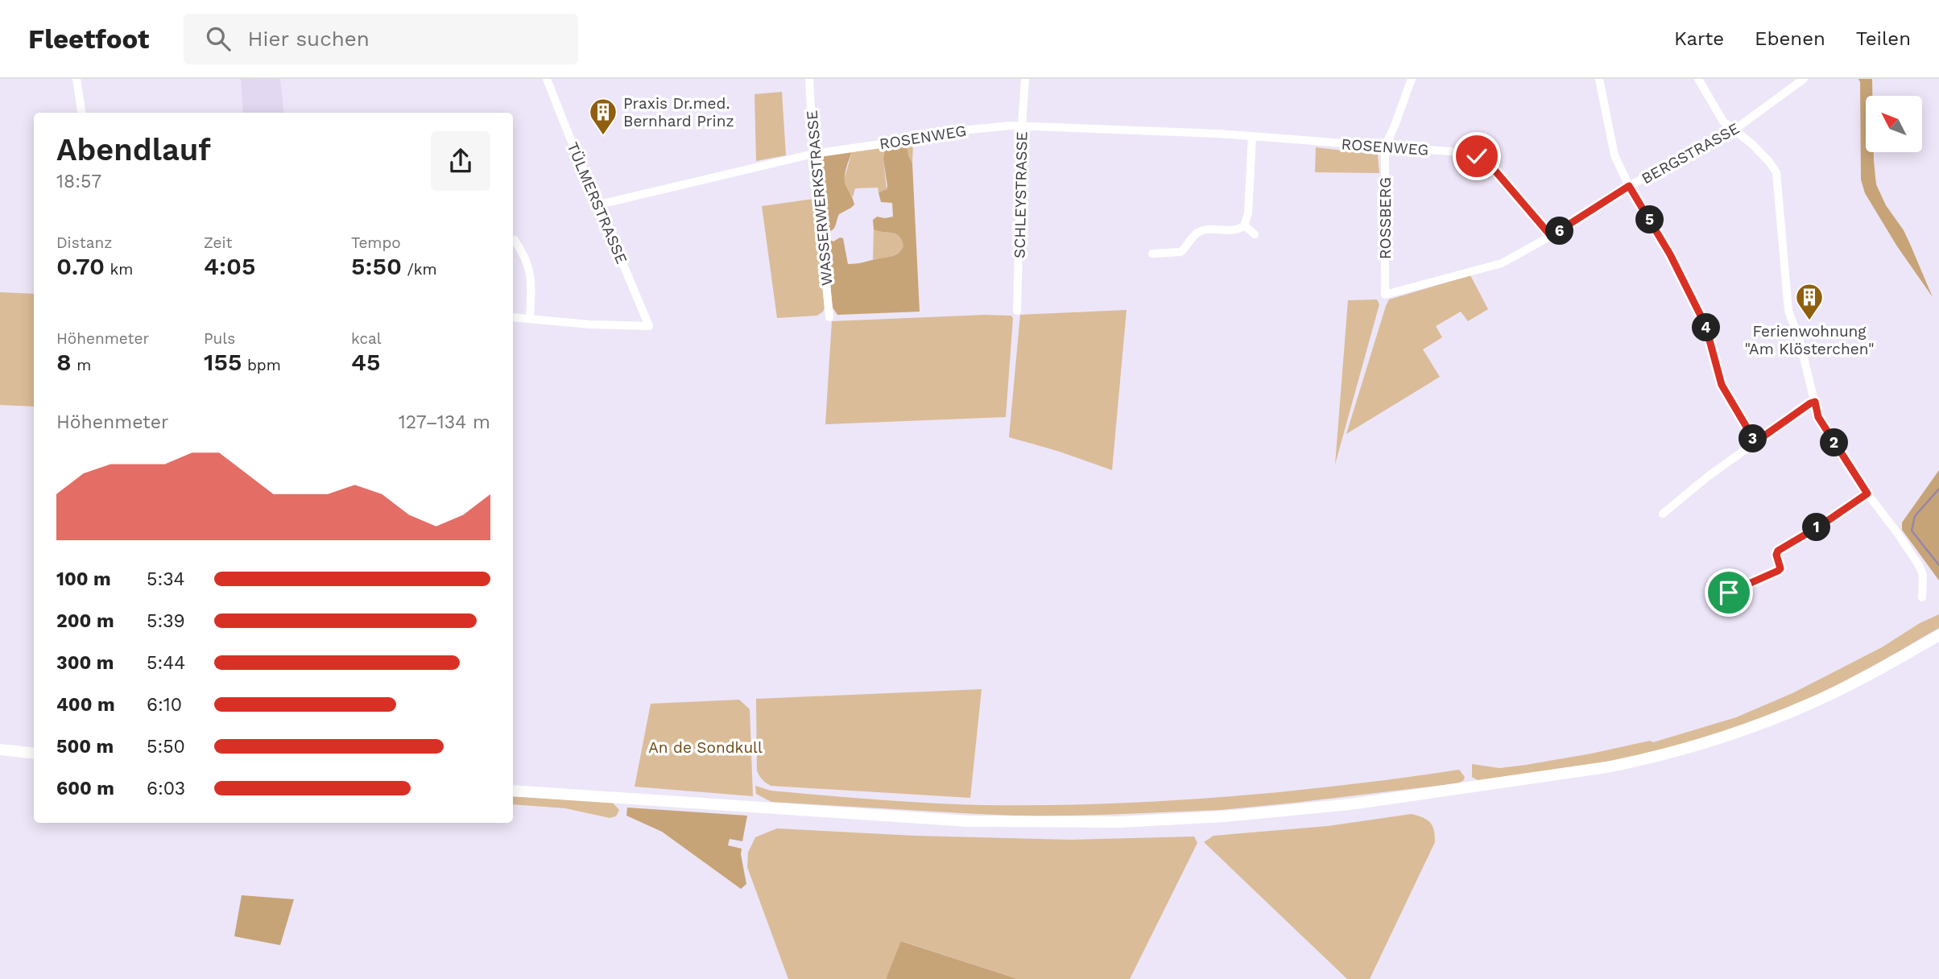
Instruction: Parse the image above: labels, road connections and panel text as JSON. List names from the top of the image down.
{
  "streets": {
    "street": [
      "ROSENWEG",
      "BERGSTRASSE",
      "SCHLEYSTRASSE",
      "WASSERWERKSTRASSE",
      "TÜLMERSTRASSE",
      "ROSSBERG"
    ]
  },
  "crossings": [
    ["ROSENWEG", "BERGSTRASSE"],
    ["ROSENWEG", "SCHLEYSTRASSE"],
    ["ROSENWEG", "WASSERWERKSTRASSE"],
    ["ROSENWEG", "TÜLMERSTRASSE"],
    ["ROSENWEG", "ROSSBERG"],
    ["BERGSTRASSE", "ROSSBERG"]
  ],
  "parks": ["An de Sondkull"],
  "places": {
    "building": ["Praxis Dr.med. Bernhard Prinz", "Ferienwohnung \"Am Klösterchen\""]
  },
  "north": "top left",
  "page": {
    "header": "Fleetfoot",
    "search": "Hier suchen",
    "nav": ["Karte", "Ebenen", "Teilen"],
    "heading": ["Abendlauf", "18:57"],
    "pins": [
      "5",
      "6",
      "4",
      "3",
      "2",
      "1"
    ],
    "stats": [
      ["Distanz", "0.70 km"],
      ["Zeit", "4:05"],
      ["Tempo", "5:50 /km"],
      ["Höhenmeter", "8 m"],
      ["Puls", "155 bpm"],
      ["kcal", "45"]
    ],
    "chart": ["Höhenmeter", "127–134 m"],
    "list": [
      {
        "name": "100 m",
        "note": "5:34"
      },
      {
        "name": "200 m",
        "note": "5:39"
      },
      {
        "name": "300 m",
        "note": "5:44"
      },
      {
        "name": "400 m",
        "note": "6:10"
      },
      {
        "name": "500 m",
        "note": "5:50"
      },
      {
        "name": "600 m",
        "note": "6:03"
      }
    ]
  }
}
